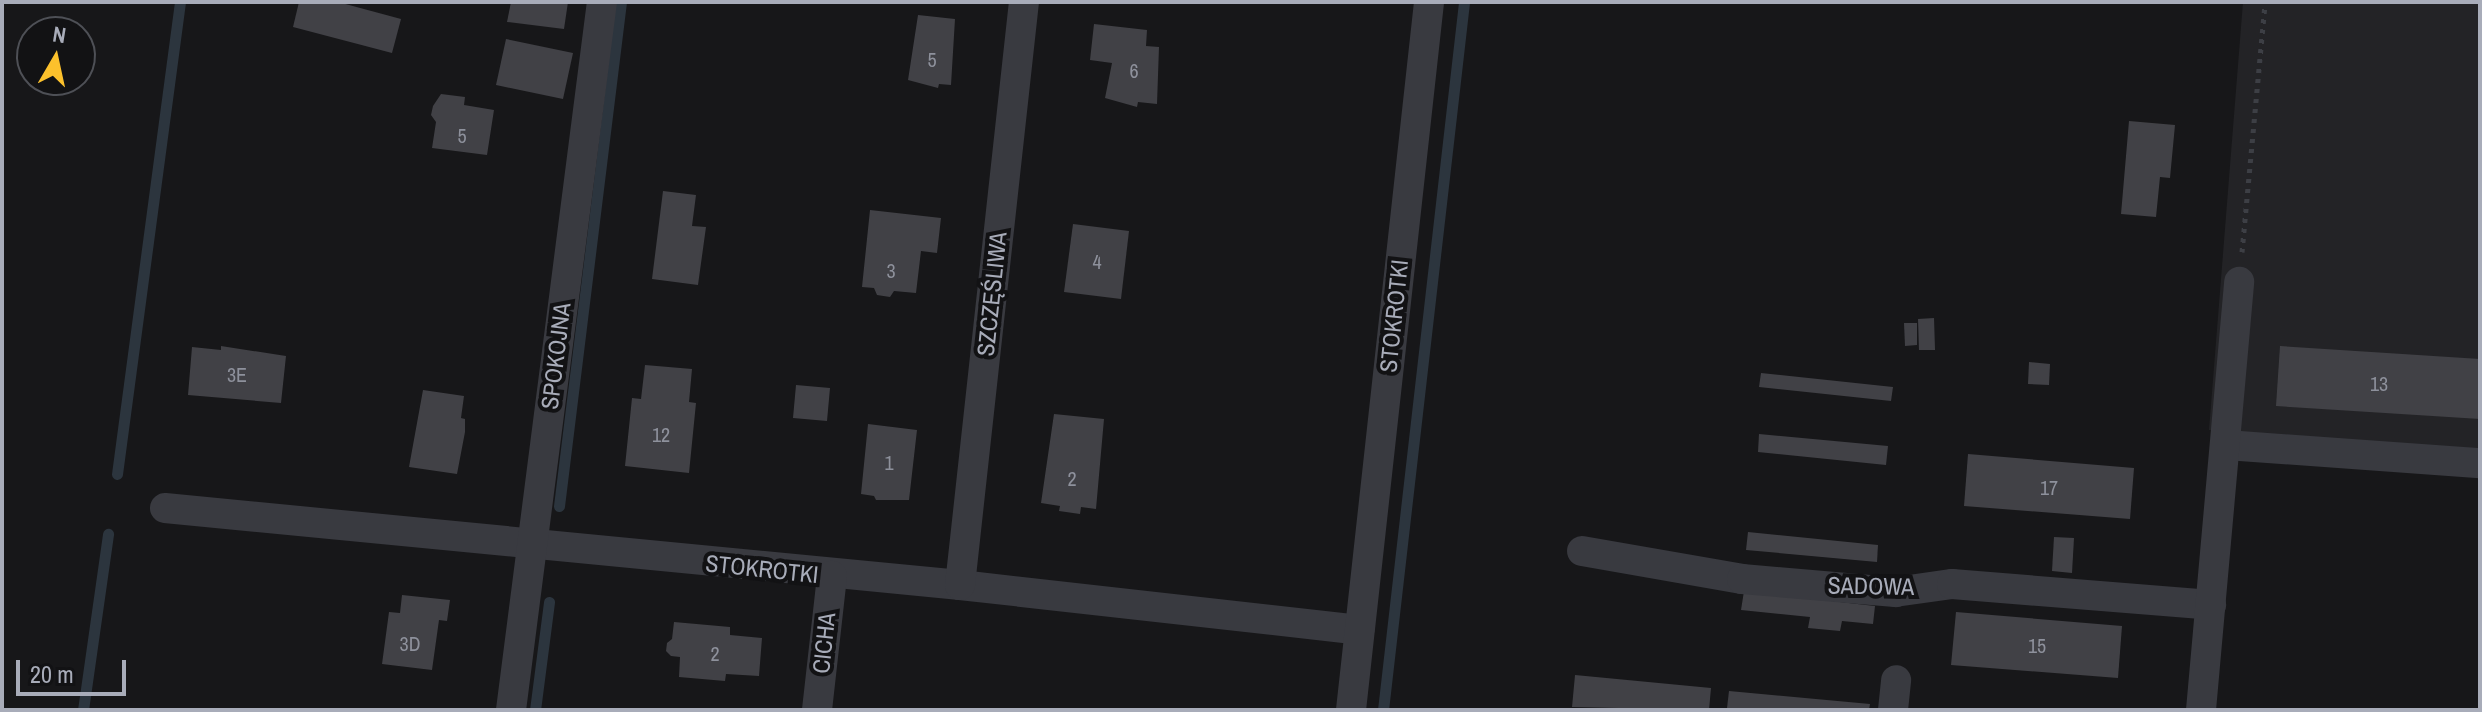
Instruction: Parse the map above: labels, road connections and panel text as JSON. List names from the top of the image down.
{
  "streets": {
    "street": [
      "SZCZĘŚLIWA",
      "STOKROTKI",
      "SPOKOJNA",
      "SADOWA",
      "CICHA"
    ]
  },
  "crossings": [
    ["SZCZĘŚLIWA", "STOKROTKI"],
    ["STOKROTKI", "SPOKOJNA"],
    ["STOKROTKI", "CICHA"]
  ],
  "house_numbers": [
    "5",
    "6",
    "5",
    "4",
    "3",
    "3E",
    "13",
    "12",
    "1",
    "2",
    "17",
    "3D",
    "15",
    "2"
  ],
  "scale_bar": "20 m",
  "north": "top"
}
